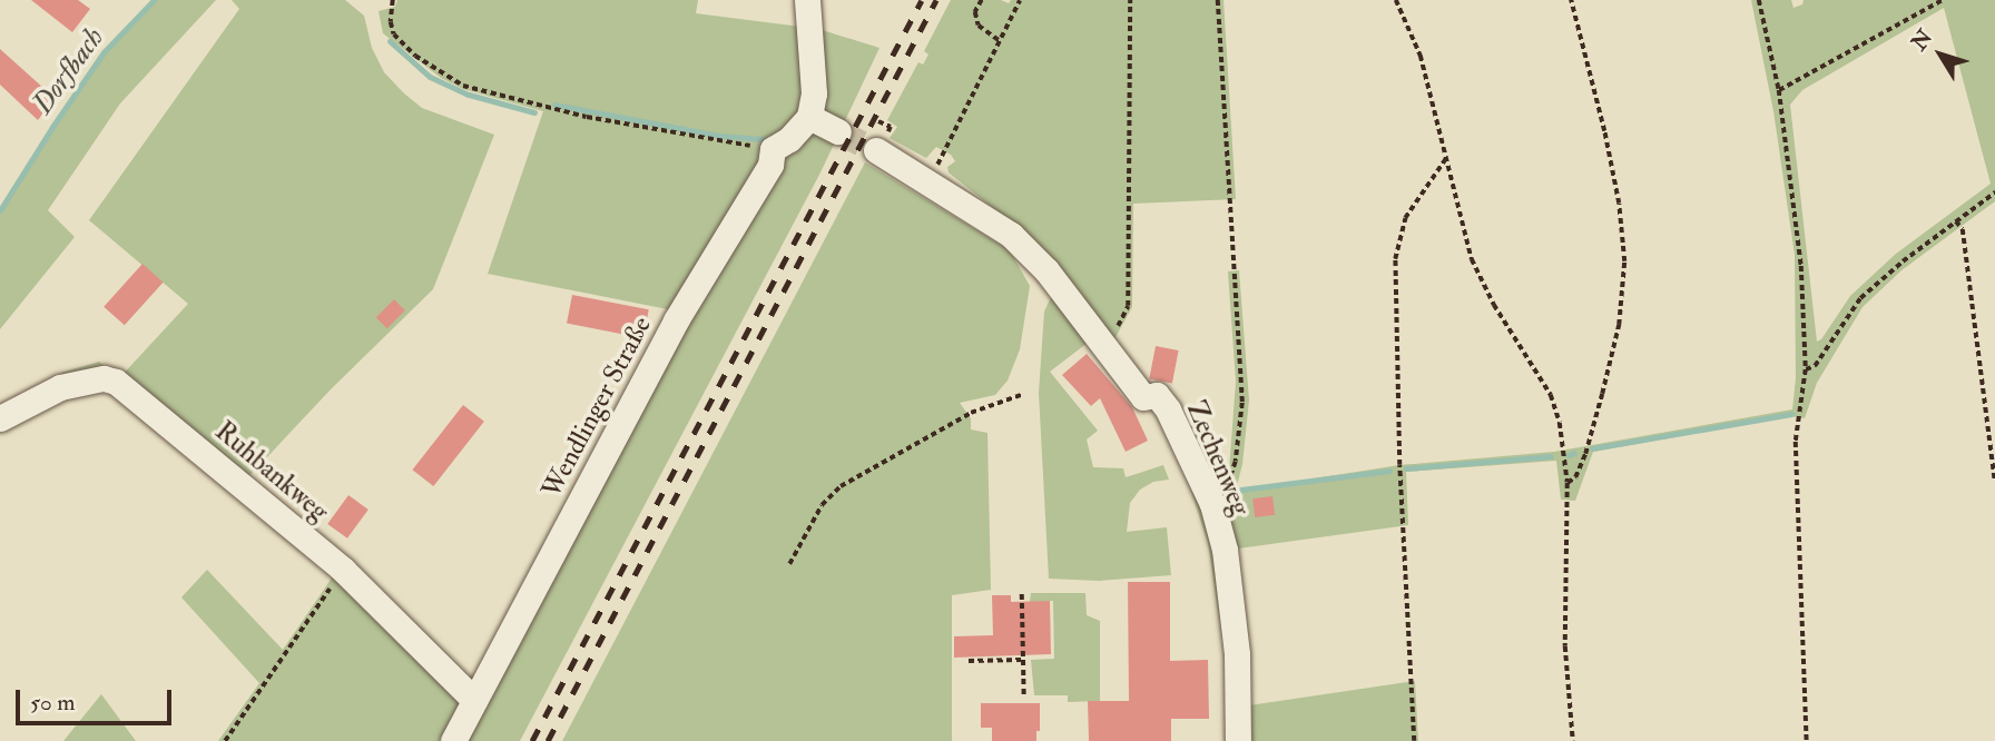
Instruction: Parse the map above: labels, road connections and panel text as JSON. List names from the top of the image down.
{
  "streets": {
    "street": ["Wendlinger Straße", "Zechenweg", "Ruhbankweg"]
  },
  "crossings": [
    ["Wendlinger Straße", "Ruhbankweg"]
  ],
  "water": ["Dorfbach"],
  "scale_bar": "50 m",
  "north": "top left"
}
